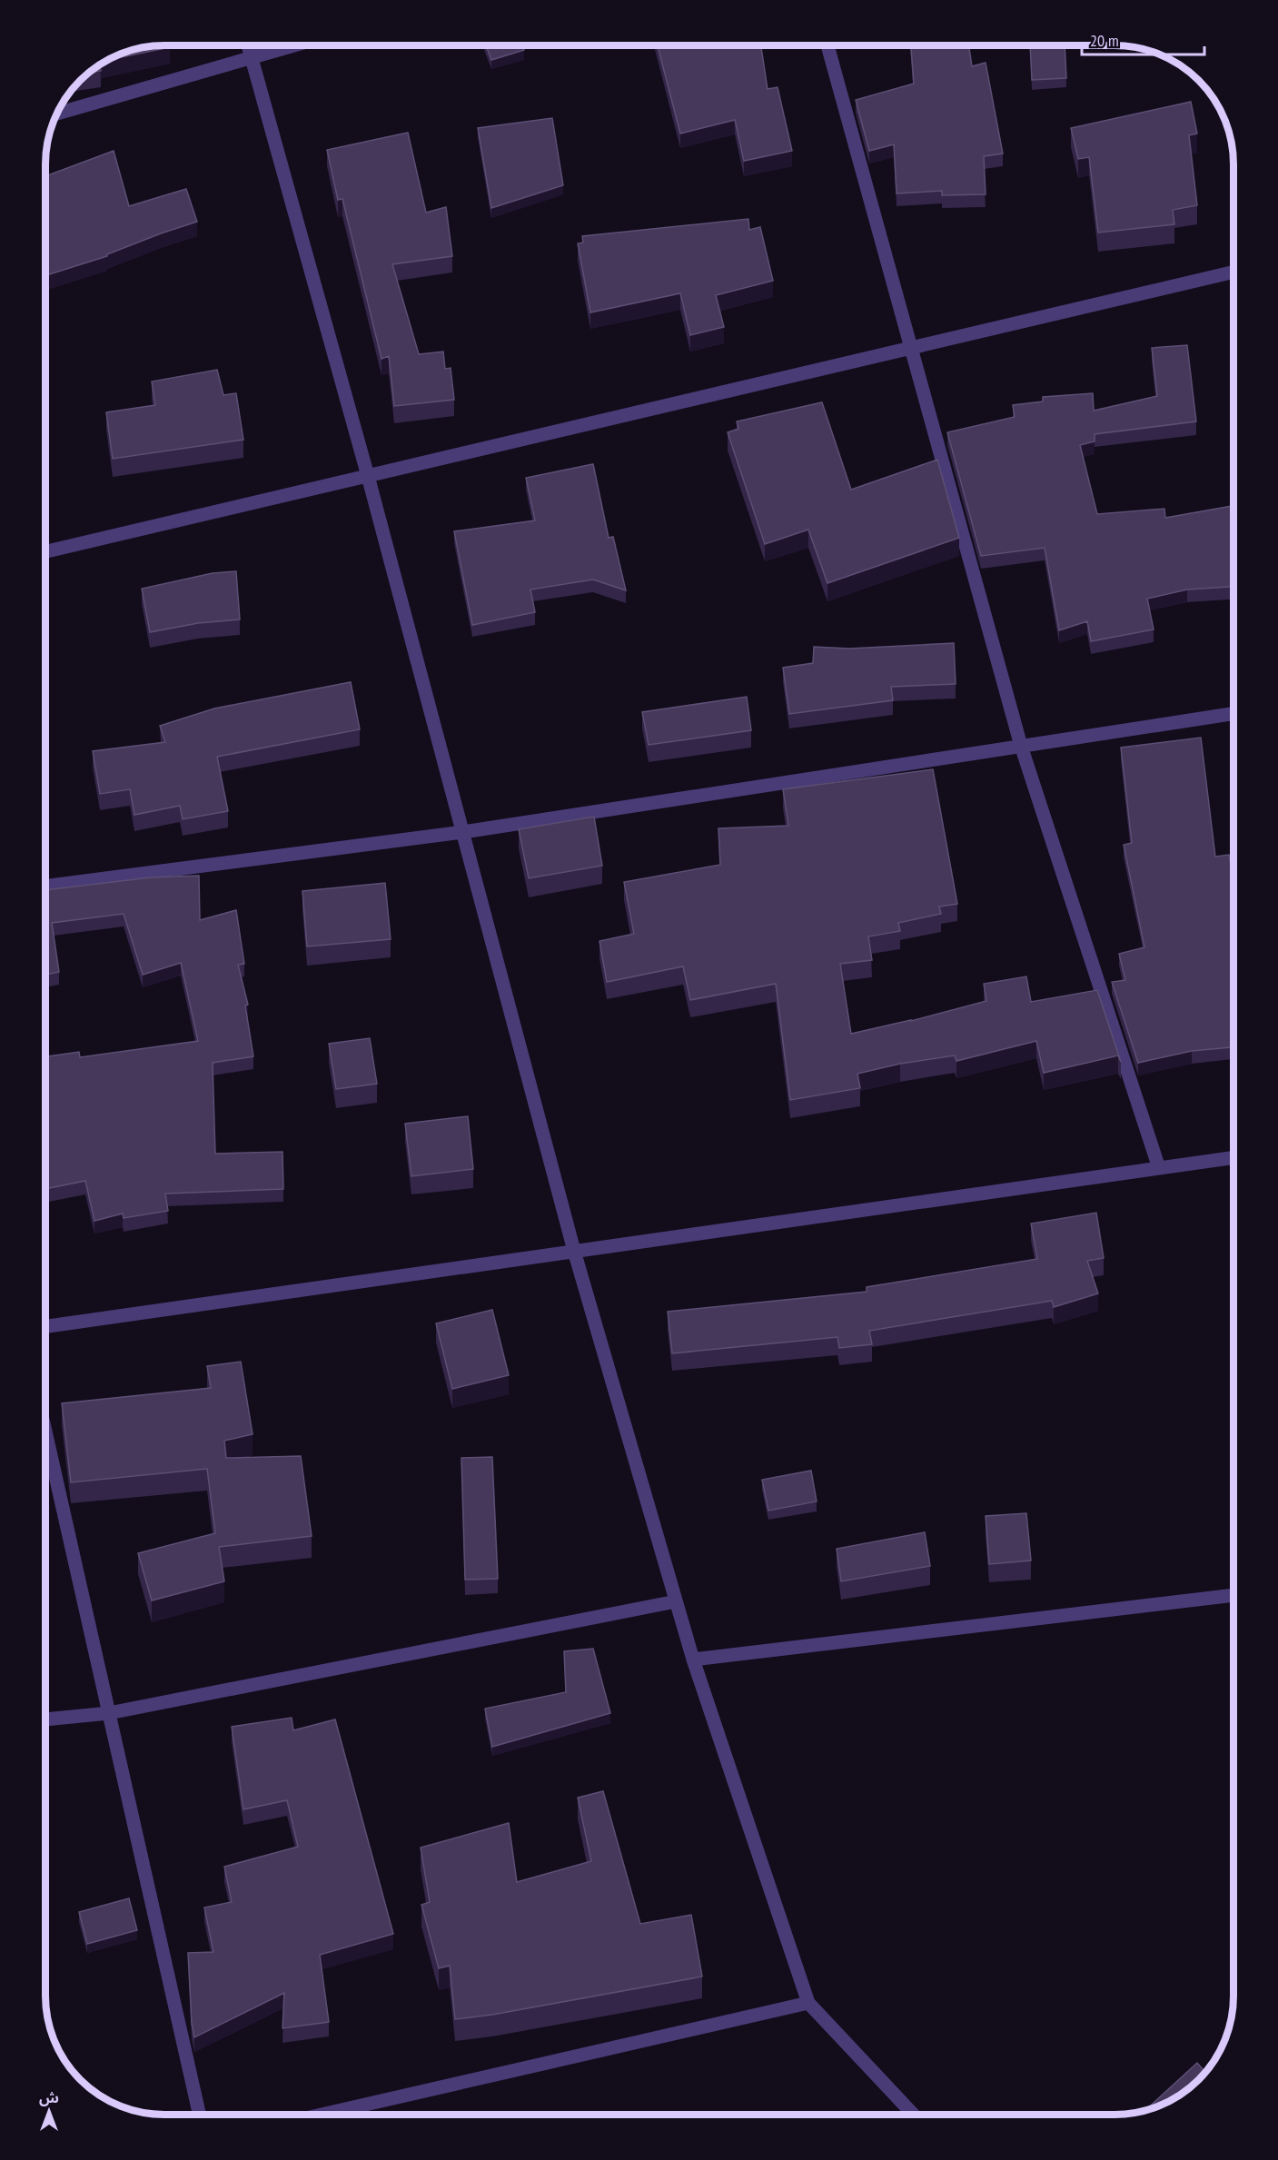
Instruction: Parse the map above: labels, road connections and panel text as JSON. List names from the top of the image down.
{
  "scale_bar": "20 m",
  "north": "top"
}
